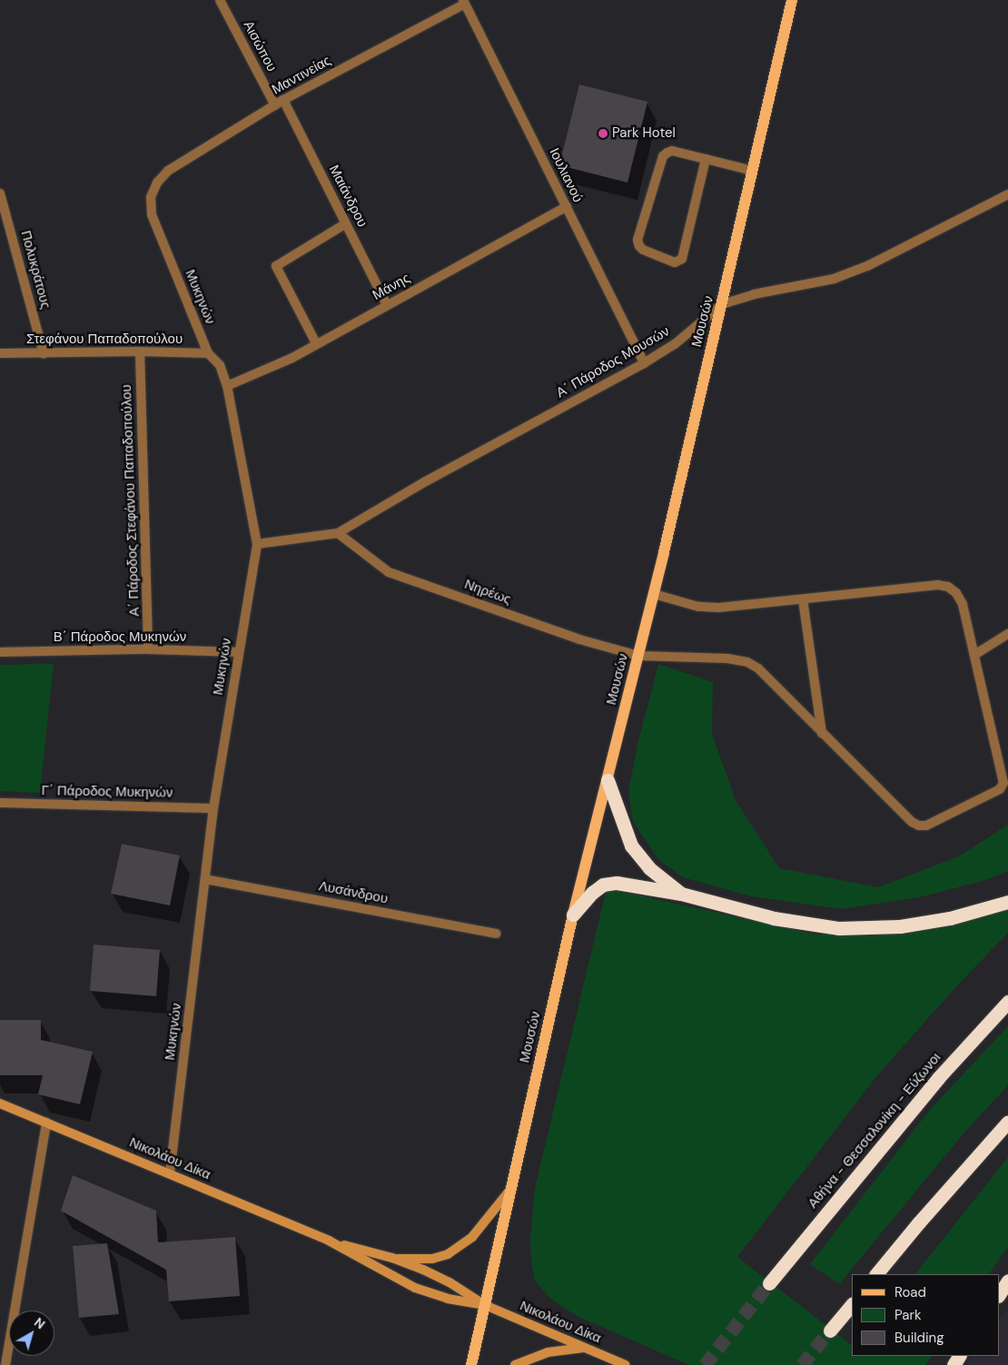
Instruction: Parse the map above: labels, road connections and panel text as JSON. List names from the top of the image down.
{
  "streets": {
    "highway": ["Αθήνα - Θεσσαλονίκη - Εύζωνοι"],
    "main road": ["Μουσών", "Νικολάου Δίκα"],
    "street": [
      "Αισώπου",
      "Μαντινείας",
      "Ιουλιανού",
      "Μαιάνδρου",
      "Πολυκράτους",
      "Μάνης",
      "Μυκηνών",
      "Στεφάνου Παπαδοπούλου",
      "Α΄ Πάροδος Μουσών",
      "Α΄ Πάροδος Στεφάνου Παπαδοπούλου",
      "Νηρέως",
      "Β΄ Πάροδος Μυκηνών",
      "Γ΄ Πάροδος Μυκηνών",
      "Λυσάνδρου"
    ]
  },
  "crossings": [
    ["Αισώπου", "Μαντινείας"],
    ["Αισώπου", "Μαιάνδρου"],
    ["Μαντινείας", "Ιουλιανού"],
    ["Μαντινείας", "Μαιάνδρου"],
    ["Μαντινείας", "Μυκηνών"],
    ["Ιουλιανού", "Μάνης"],
    ["Ιουλιανού", "Α΄ Πάροδος Μουσών"],
    ["Μαιάνδρου", "Μάνης"],
    ["Πολυκράτους", "Στεφάνου Παπαδοπούλου"],
    ["Μάνης", "Μυκηνών"],
    ["Μυκηνών", "Στεφάνου Παπαδοπούλου"],
    ["Μυκηνών", "Α΄ Πάροδος Μουσών"],
    ["Μυκηνών", "Β΄ Πάροδος Μυκηνών"],
    ["Μυκηνών", "Γ΄ Πάροδος Μυκηνών"],
    ["Μυκηνών", "Λυσάνδρου"],
    ["Μυκηνών", "Νικολάου Δίκα"],
    ["Μουσών", "Α΄ Πάροδος Μουσών"],
    ["Μουσών", "Νηρέως"],
    ["Μουσών", "Νικολάου Δίκα"],
    ["Στεφάνου Παπαδοπούλου", "Α΄ Πάροδος Στεφάνου Παπαδοπούλου"],
    ["Α΄ Πάροδος Μουσών", "Νηρέως"],
    ["Α΄ Πάροδος Στεφάνου Παπαδοπούλου", "Β΄ Πάροδος Μυκηνών"]
  ],
  "places": ["Park Hotel"],
  "legend": ["Road", "Park", "Building"],
  "north": "top right"
}
